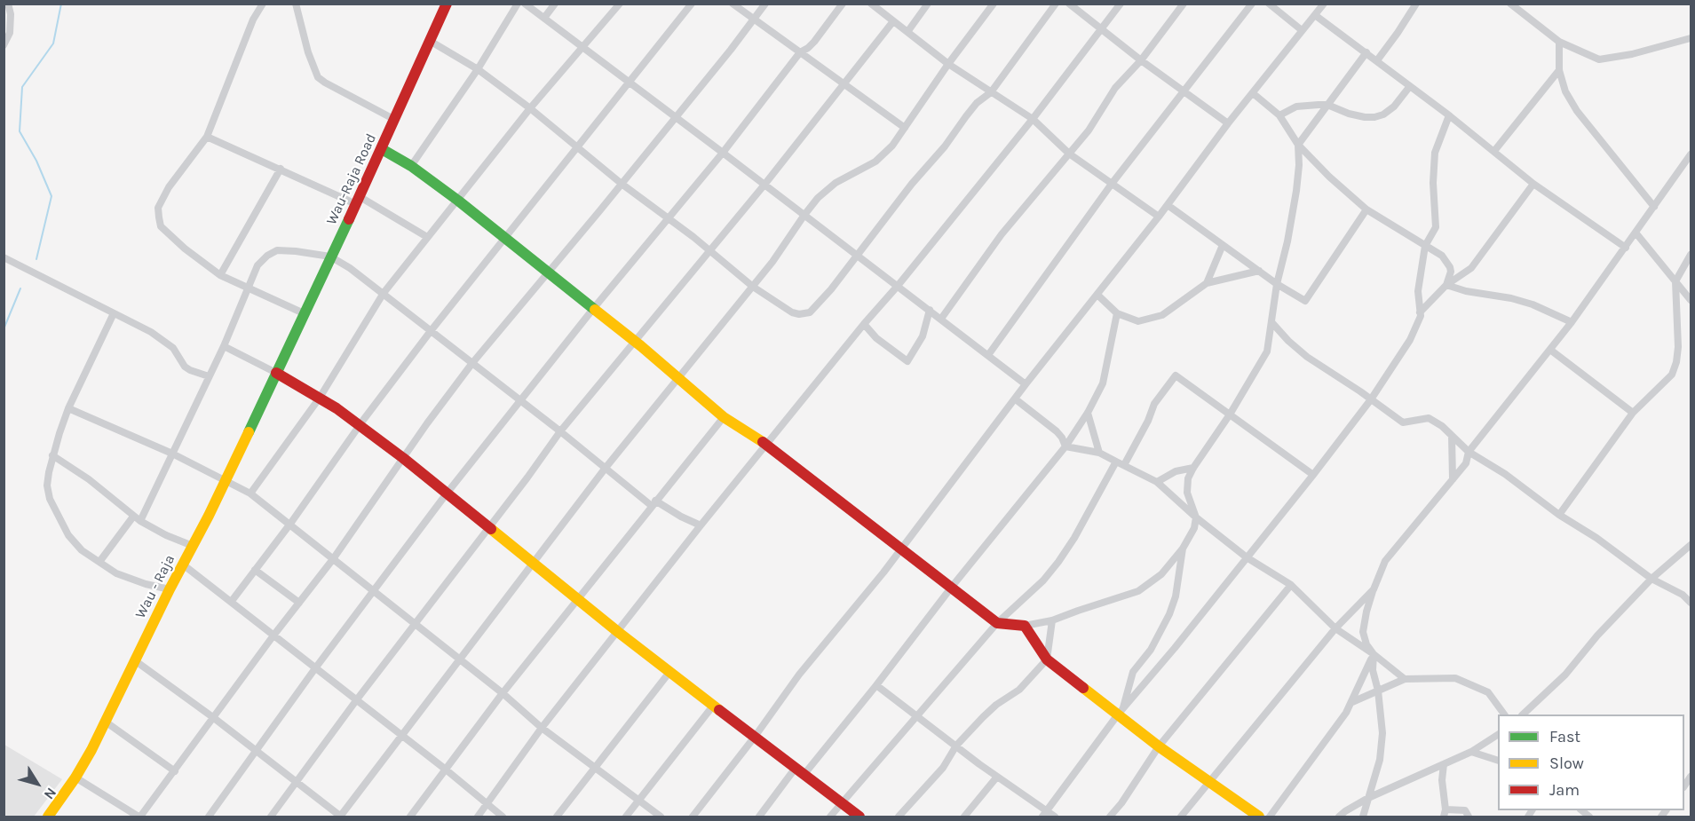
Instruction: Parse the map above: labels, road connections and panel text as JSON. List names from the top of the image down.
{
  "streets": {
    "street": ["Wau-Raja Road", "Wau - Raja"]
  },
  "crossings": [
    ["Wau-Raja Road", "Wau - Raja"]
  ],
  "legend": ["Fast", "Slow", "Jam"],
  "north": "bottom right"
}
